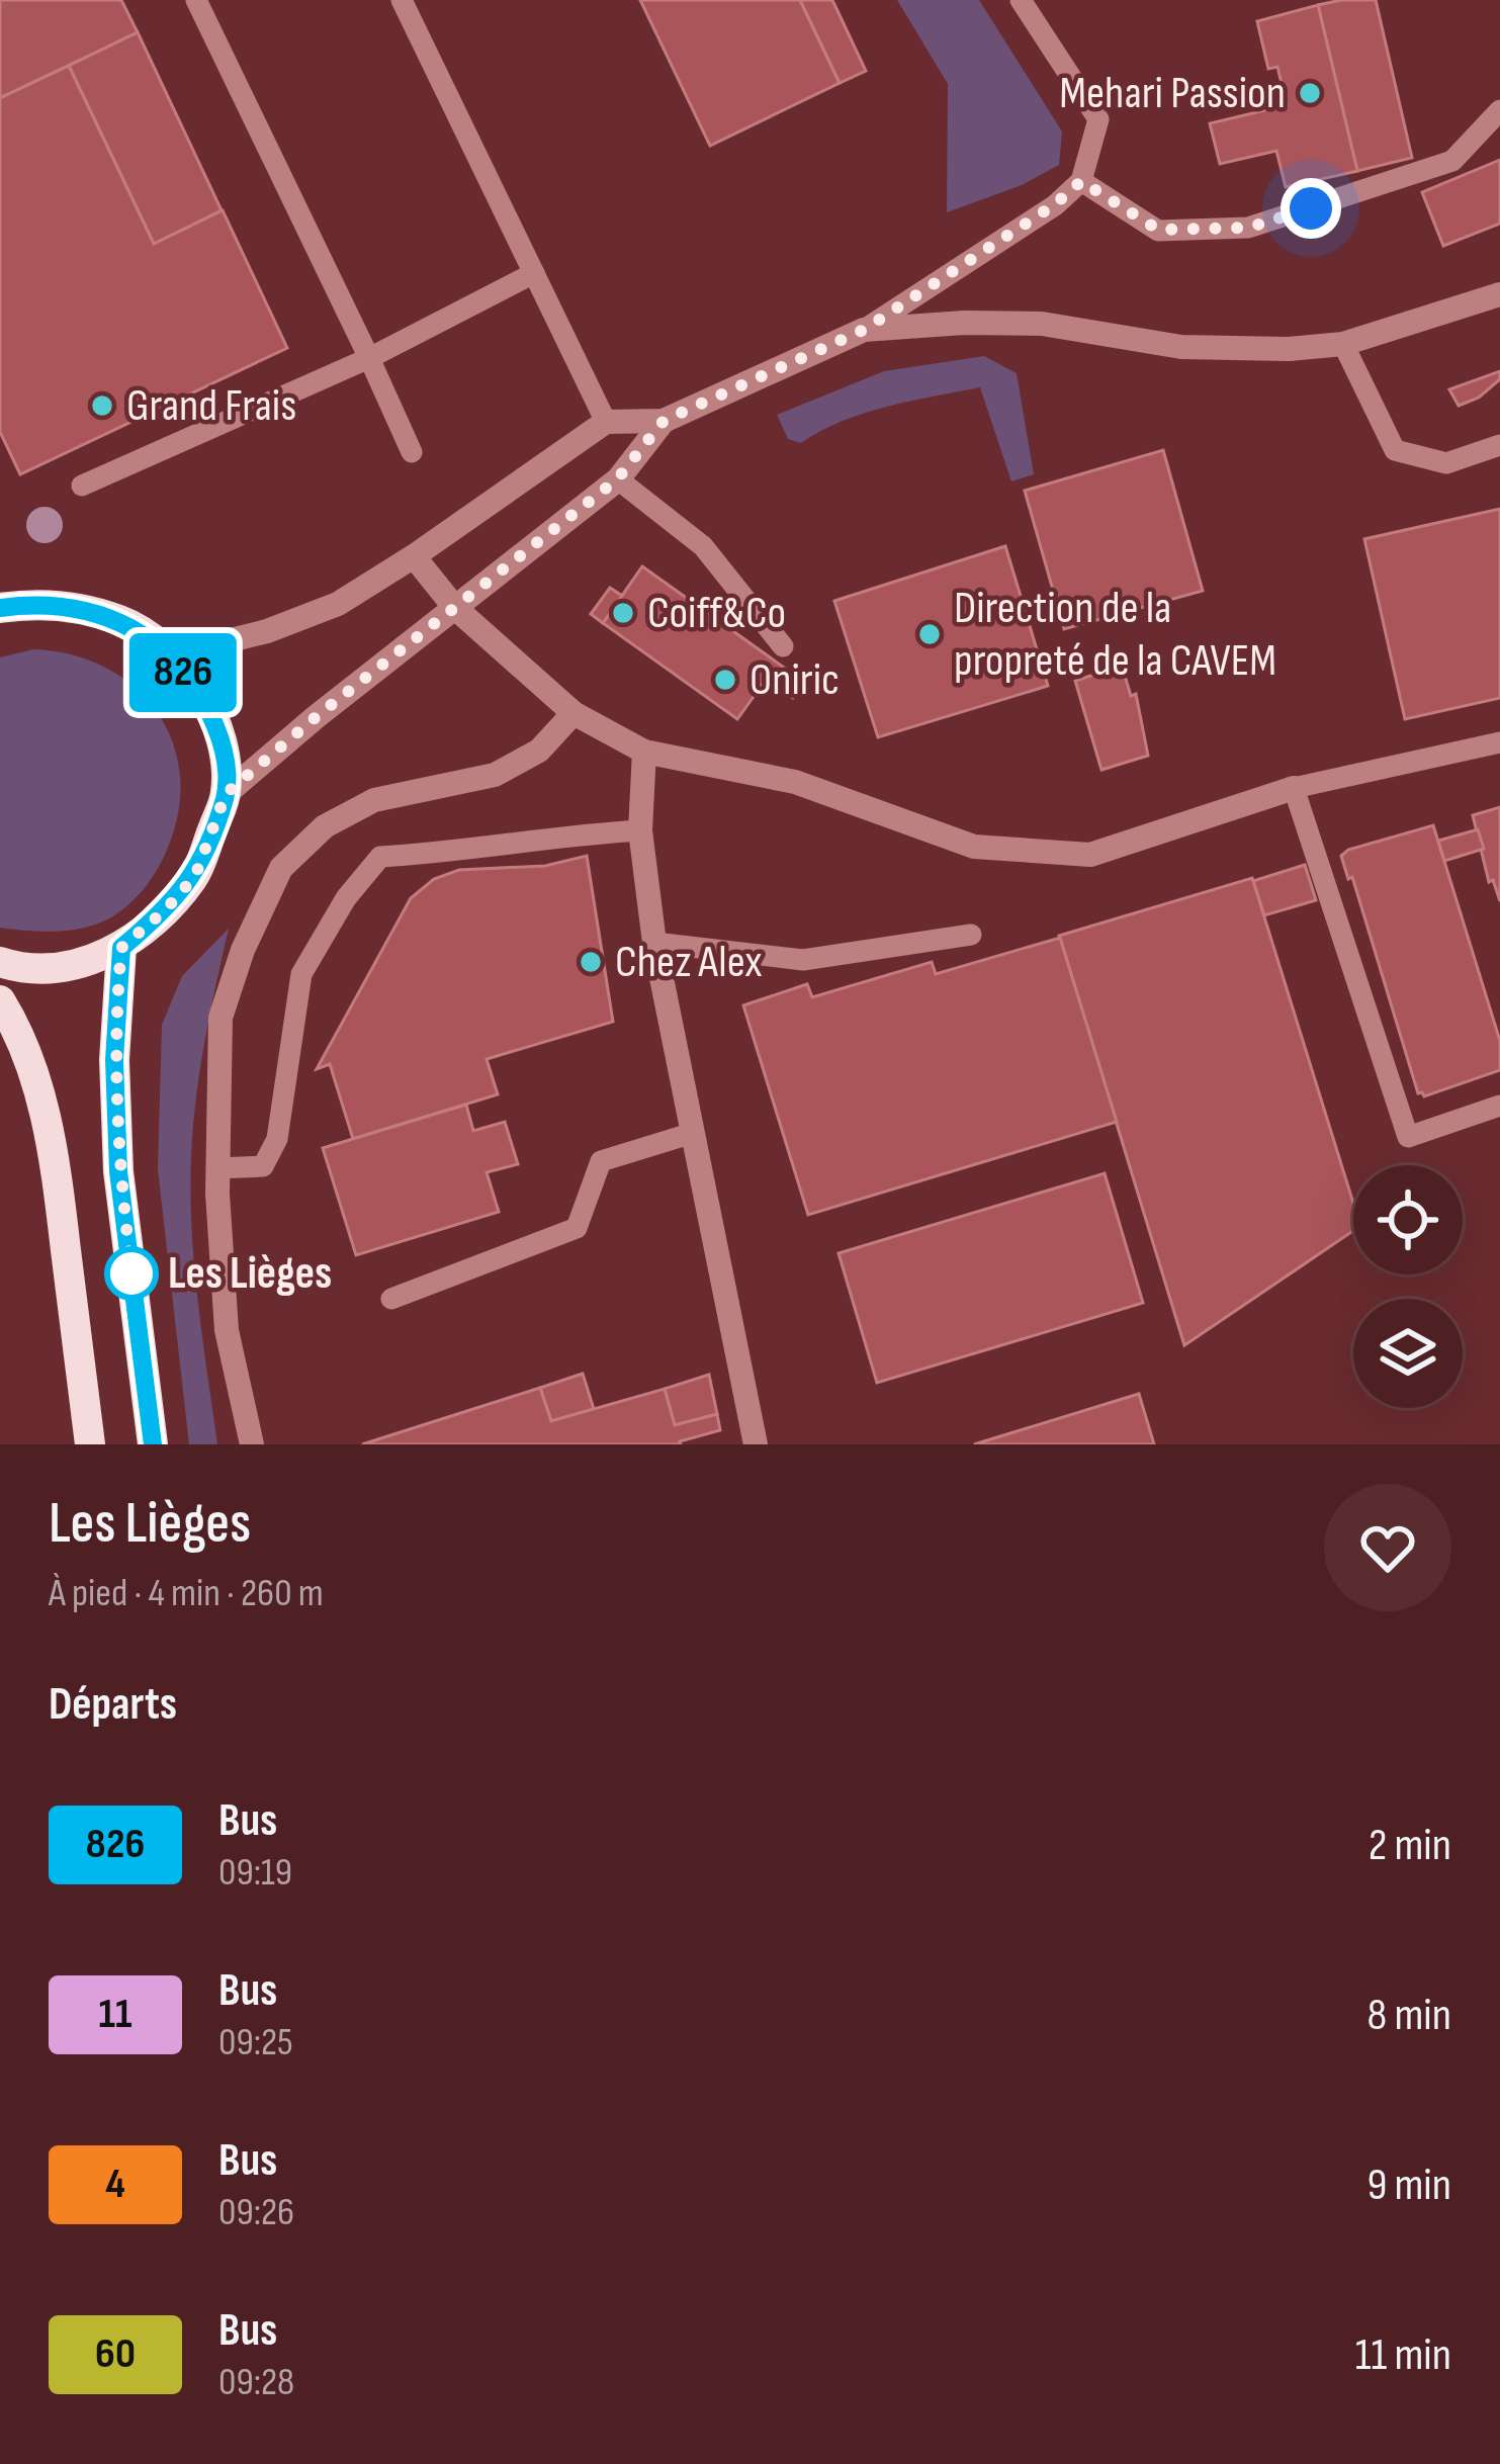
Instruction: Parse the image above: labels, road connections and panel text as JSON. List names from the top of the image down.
{
  "places": [
    "Mehari Passion",
    "Grand Frais",
    "Coiff&Co",
    "Direction de la propreté de la CAVEM",
    "Oniric",
    "Chez Alex",
    "Les Lièges"
  ],
  "lines": ["bus line 826"],
  "page": {
    "on_map": "826",
    "heading": [
      ["Les Lièges", "À pied · 4 min · 260 m"],
      "Départs"
    ],
    "list": [
      {
        "mark": "826",
        "name": "Bus",
        "note": "09:19",
        "value": "2 min"
      },
      {
        "mark": "11",
        "name": "Bus",
        "note": "09:25",
        "value": "8 min"
      },
      {
        "mark": "4",
        "name": "Bus",
        "note": "09:26",
        "value": "9 min"
      },
      {
        "mark": "60",
        "name": "Bus",
        "note": "09:28",
        "value": "11 min"
      }
    ]
  }
}
